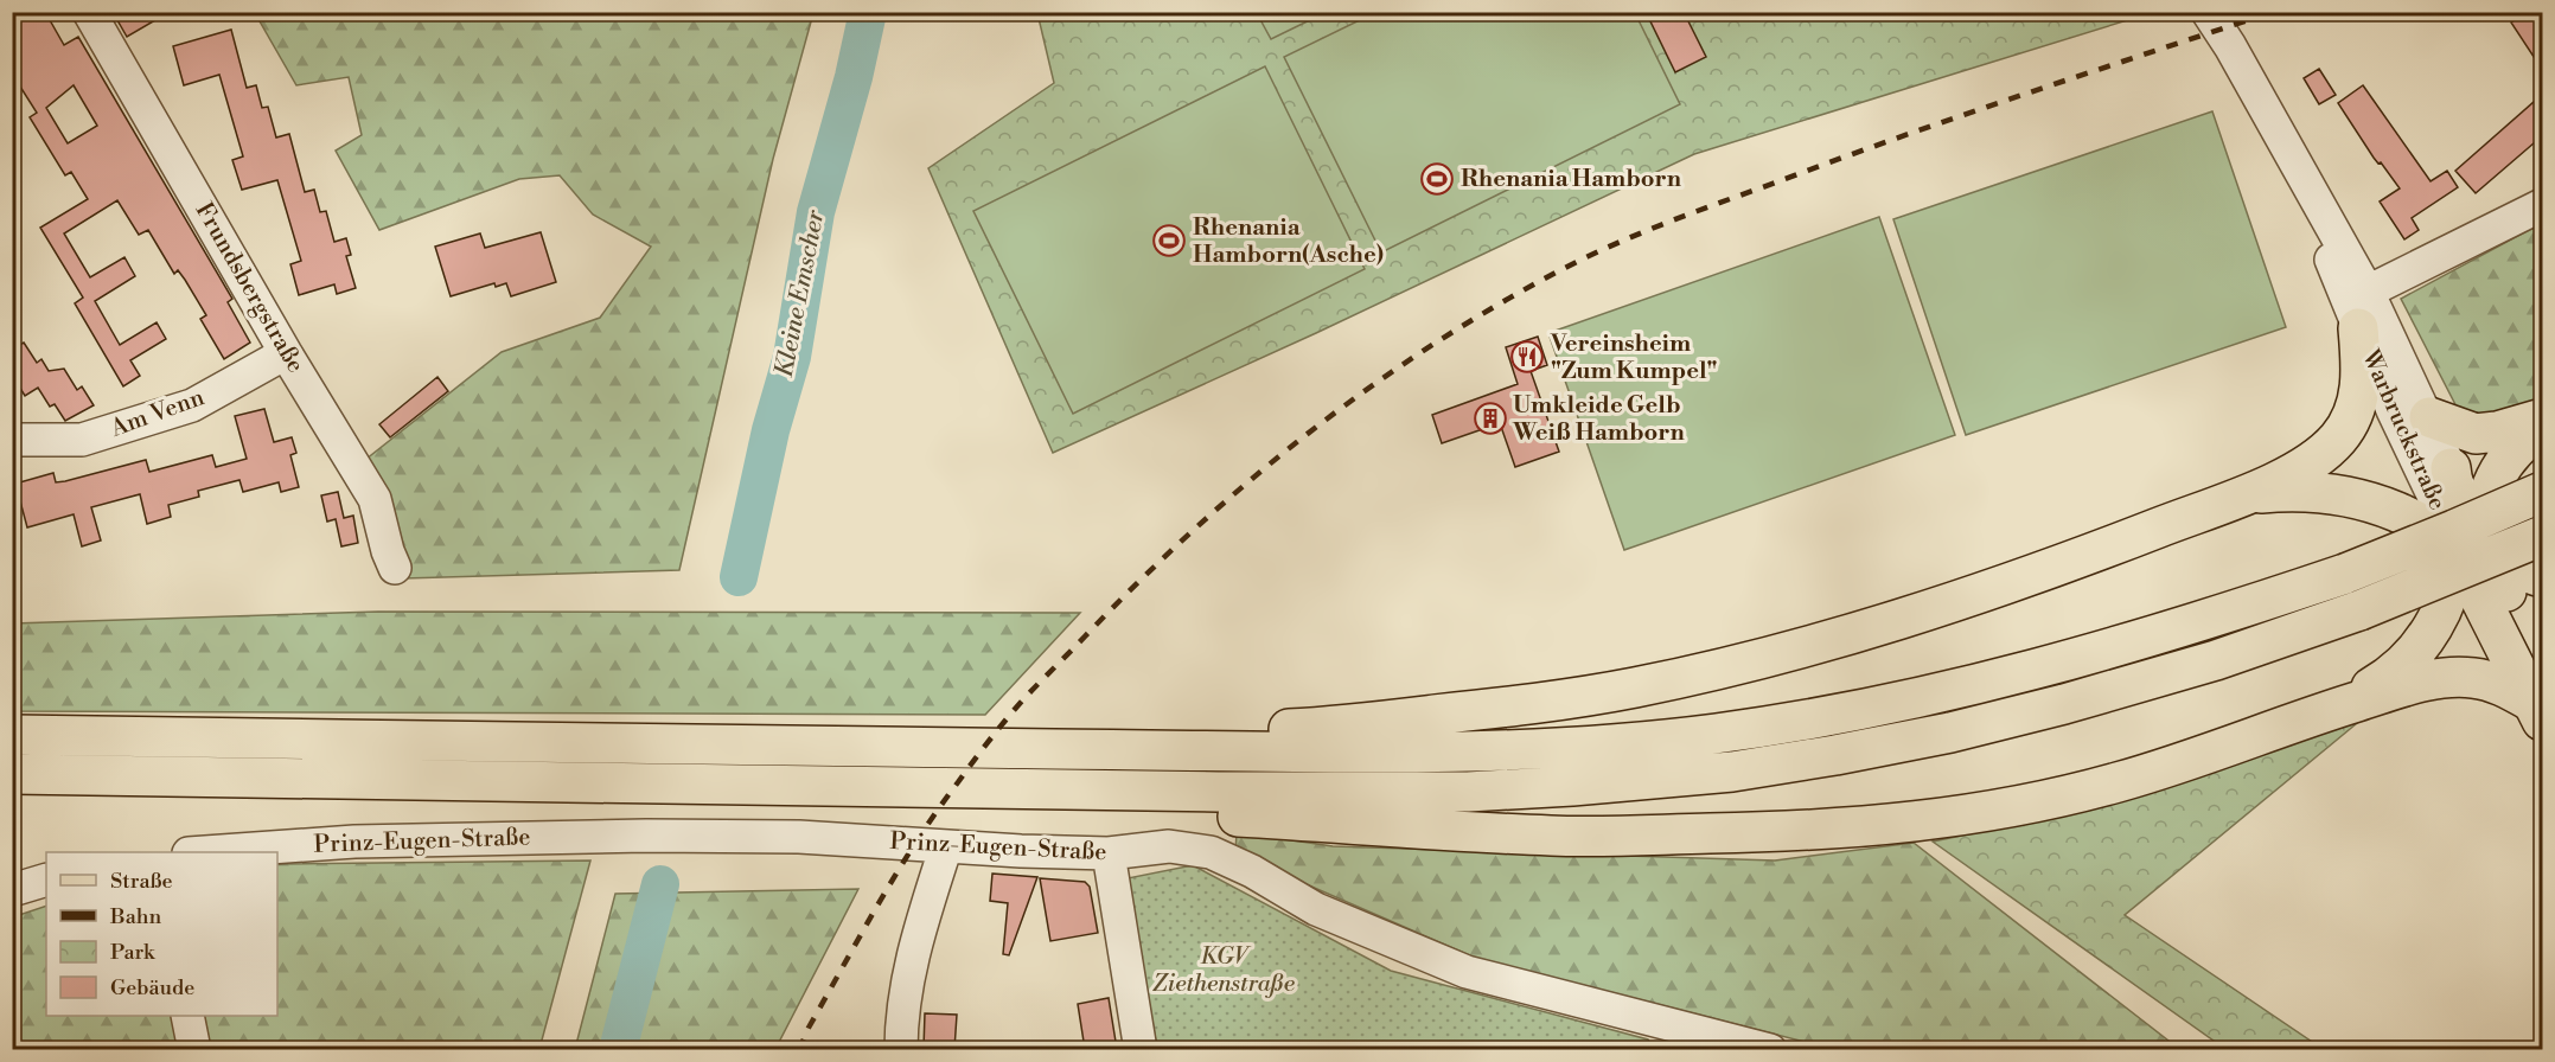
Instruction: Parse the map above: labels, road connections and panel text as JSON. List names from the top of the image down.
{
  "streets": {
    "street": [
      "Frundsbergstraße",
      "Am Venn",
      "Warbruckstraße",
      "Prinz-Eugen-Straße"
    ]
  },
  "crossings": [
    ["Frundsbergstraße", "Am Venn"]
  ],
  "water": ["Kleine Emscher"],
  "parks": ["KGV Ziethenstraße"],
  "places": {
    "sports": ["Rhenania Hamborn", "Rhenania Hamborn(Asche)"],
    "restaurant": ["Vereinsheim \"Zum Kumpel\""],
    "building": ["Umkleide Gelb Weiß Hamborn"]
  },
  "legend": [
    "Straße",
    "Bahn",
    "Park",
    "Gebäude"
  ]
}
